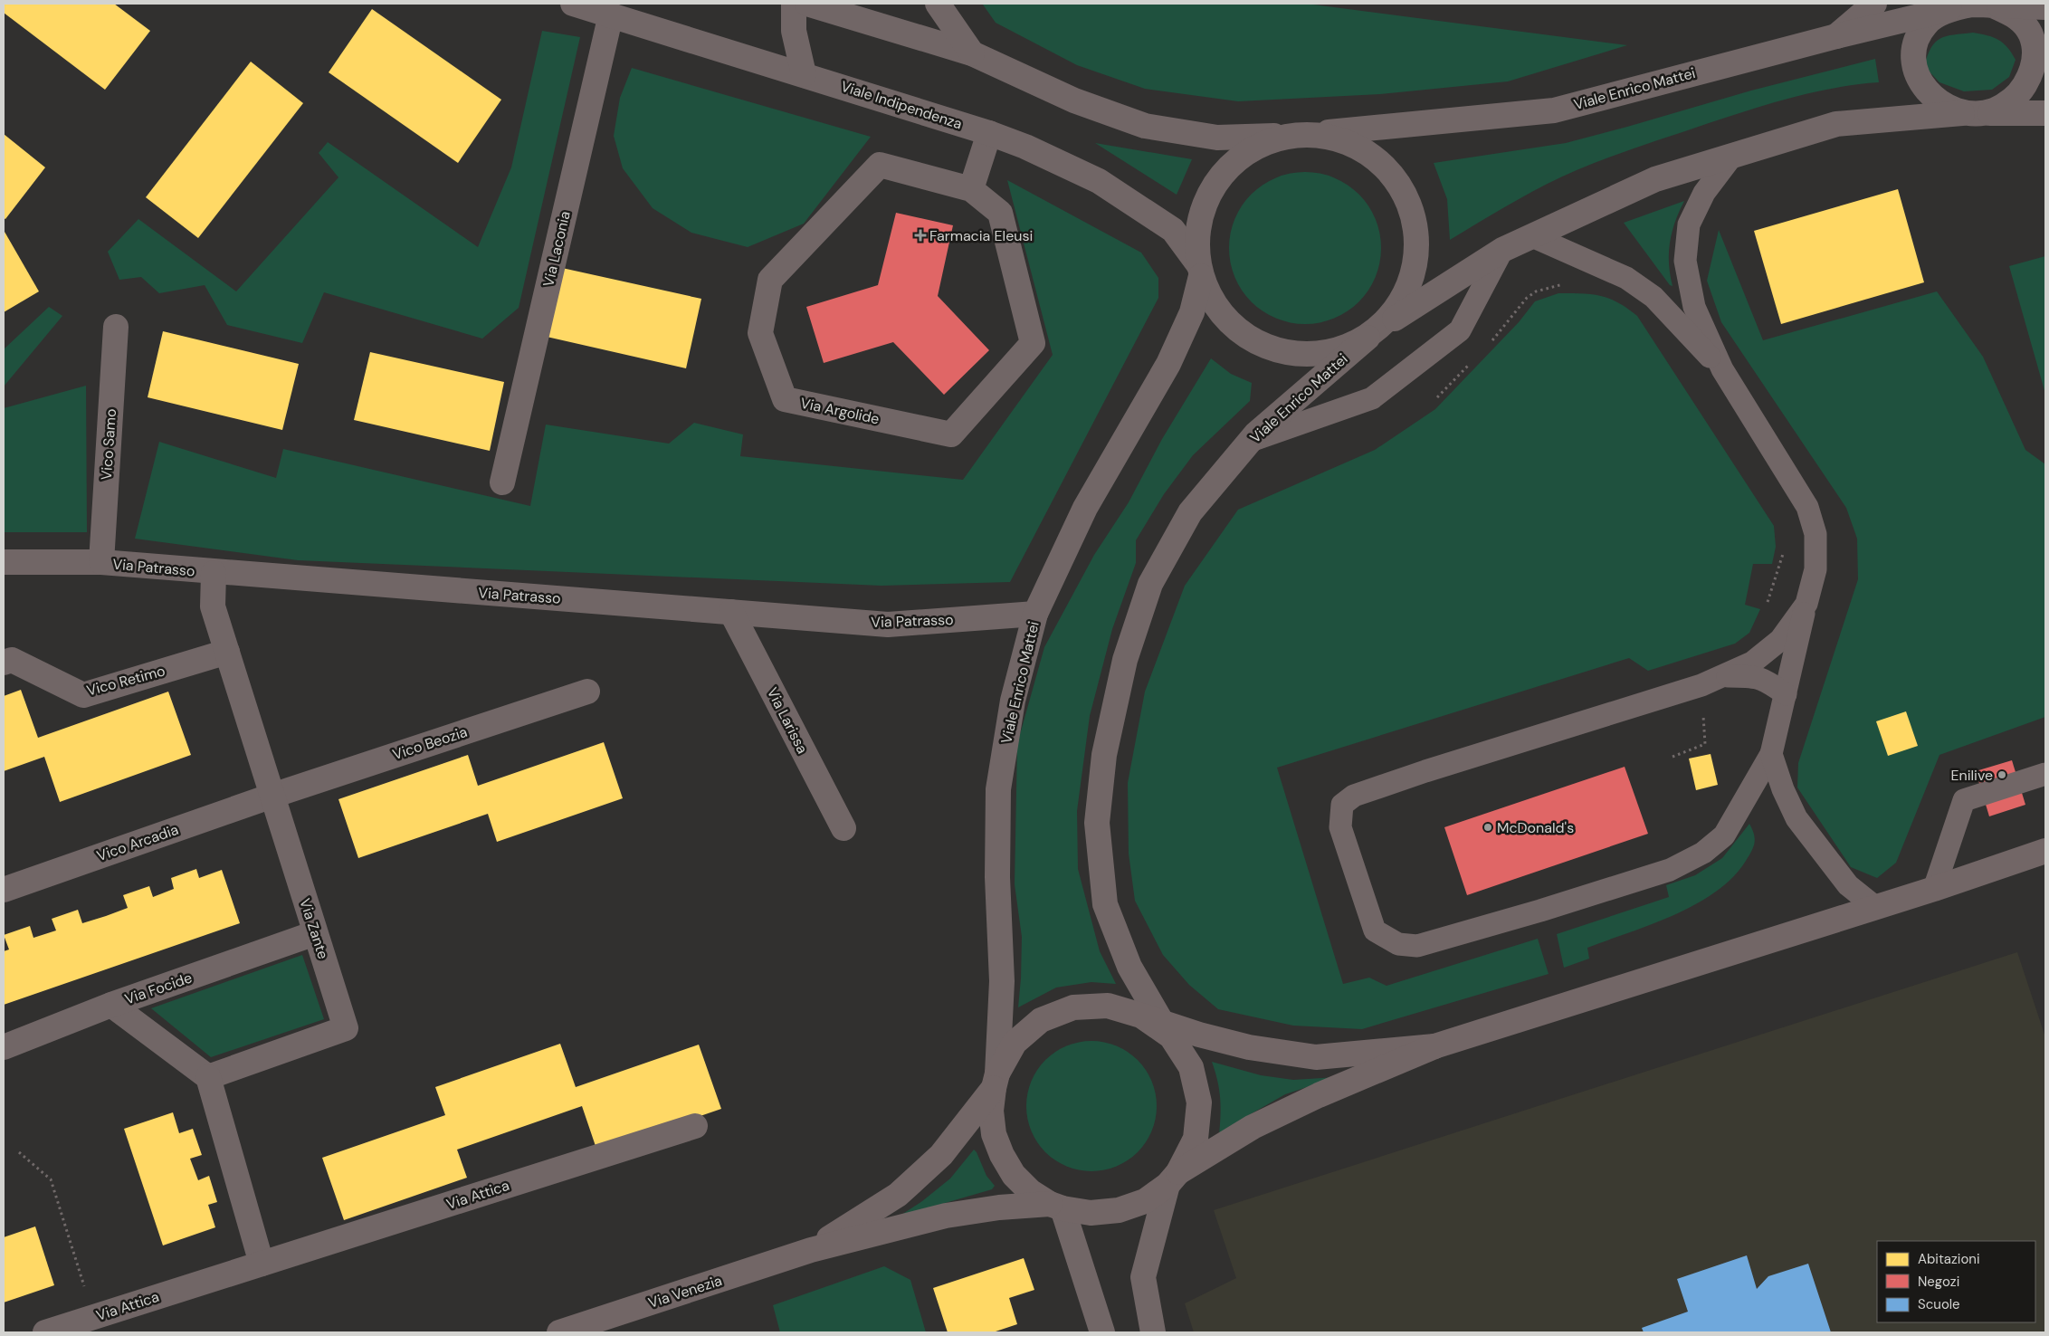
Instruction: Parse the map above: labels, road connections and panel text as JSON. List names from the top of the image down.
{
  "streets": {
    "main road": ["Via Venezia"],
    "street": [
      "Viale Enrico Mattei",
      "Viale Indipendenza",
      "Via Laconia",
      "Via Argolide",
      "Vico Samo",
      "Via Patrasso",
      "Vico Retimo",
      "Via Larissa",
      "Vico Beozia",
      "Vico Arcadia",
      "Via Zante",
      "Via Focide",
      "Via Attica"
    ]
  },
  "crossings": [
    ["Viale Enrico Mattei", "Viale Indipendenza"],
    ["Viale Enrico Mattei", "Via Patrasso"],
    ["Viale Indipendenza", "Via Laconia"],
    ["Vico Samo", "Via Patrasso"],
    ["Via Patrasso", "Via Larissa"],
    ["Via Patrasso", "Via Zante"],
    ["Vico Retimo", "Via Zante"],
    ["Vico Beozia", "Vico Arcadia"],
    ["Vico Beozia", "Via Zante"],
    ["Vico Arcadia", "Via Zante"],
    ["Via Zante", "Via Focide"]
  ],
  "places": {
    "health": ["Farmacia Eleusi"],
    "other": ["Enilive", "McDonald's"]
  },
  "legend": ["Abitazioni", "Negozi", "Scuole"]
}
